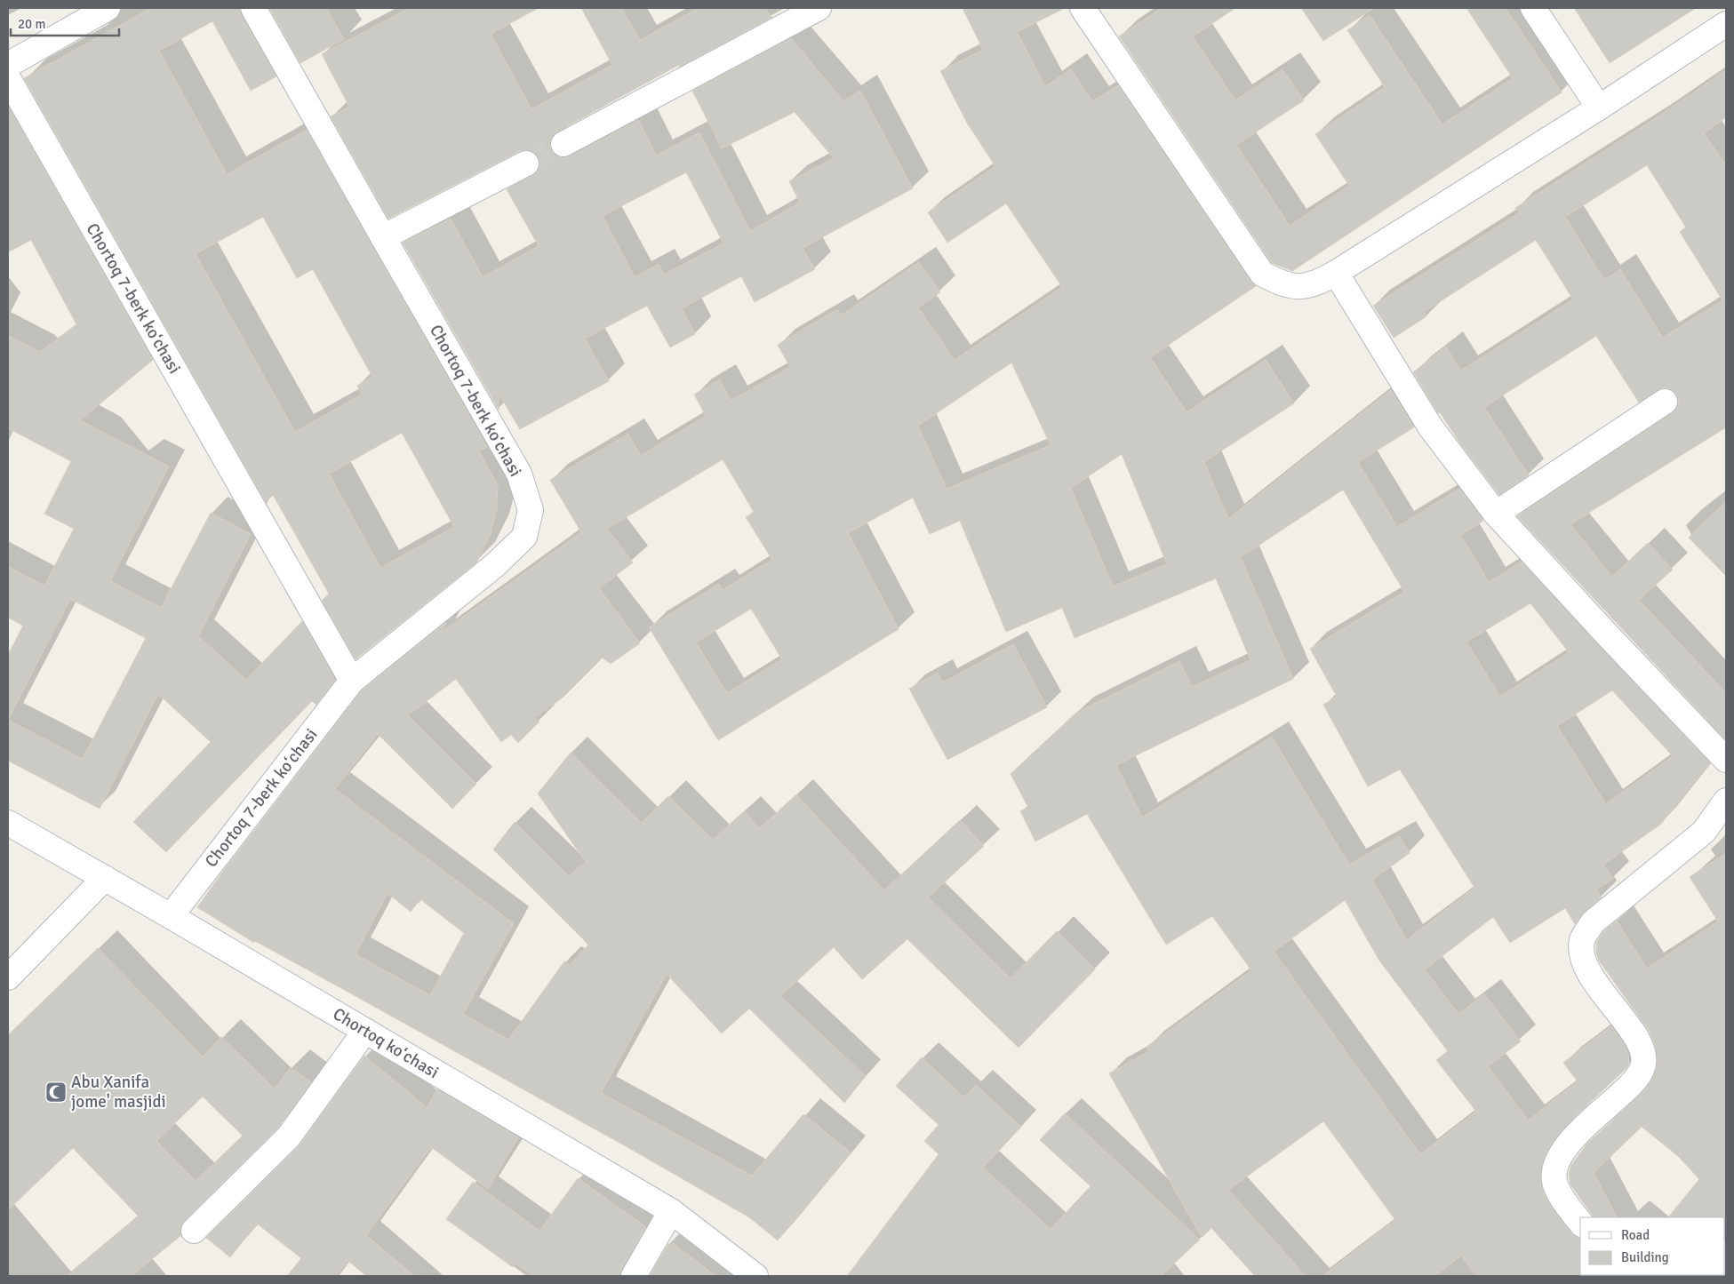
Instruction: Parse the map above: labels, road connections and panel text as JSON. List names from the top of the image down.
{
  "streets": {
    "street": ["Chortoq 7-berk koʻchasi", "Chortoq koʻchasi"]
  },
  "crossings": [
    ["Chortoq 7-berk koʻchasi", "Chortoq koʻchasi"]
  ],
  "places": {
    "mosque": ["Abu Xanifa jome' masjidi"]
  },
  "legend": ["Road", "Building"],
  "scale_bar": "20 m"
}
